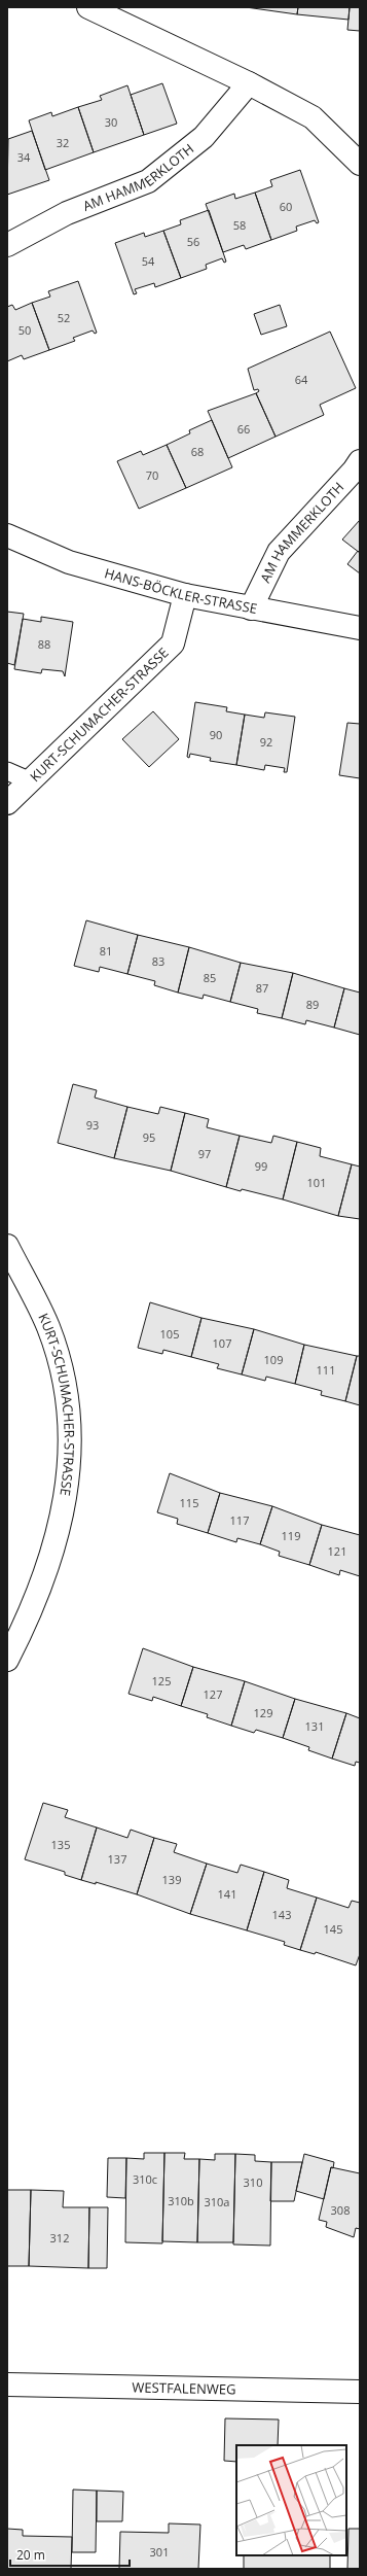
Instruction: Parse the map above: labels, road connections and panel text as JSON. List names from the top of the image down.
{
  "streets": {
    "street": [
      "AM HAMMERKLOTH",
      "HANS-BÖCKLER-STRASSE",
      "KURT-SCHUMACHER-STRASSE",
      "WESTFALENWEG"
    ]
  },
  "crossings": [
    ["AM HAMMERKLOTH", "HANS-BÖCKLER-STRASSE"],
    ["HANS-BÖCKLER-STRASSE", "KURT-SCHUMACHER-STRASSE"]
  ],
  "house_numbers": [
    "30",
    "32",
    "34",
    "60",
    "58",
    "56",
    "54",
    "52",
    "50",
    "64",
    "66",
    "68",
    "70",
    "88",
    "90",
    "92",
    "81",
    "83",
    "85",
    "87",
    "89",
    "93",
    "95",
    "97",
    "99",
    "101",
    "105",
    "107",
    "109",
    "111",
    "115",
    "117",
    "119",
    "121",
    "125",
    "127",
    "129",
    "131",
    "135",
    "137",
    "139",
    "141",
    "143",
    "145",
    "310c",
    "310",
    "310b",
    "310a",
    "308",
    "312",
    "301"
  ],
  "scale_bar": "20 m"
}
